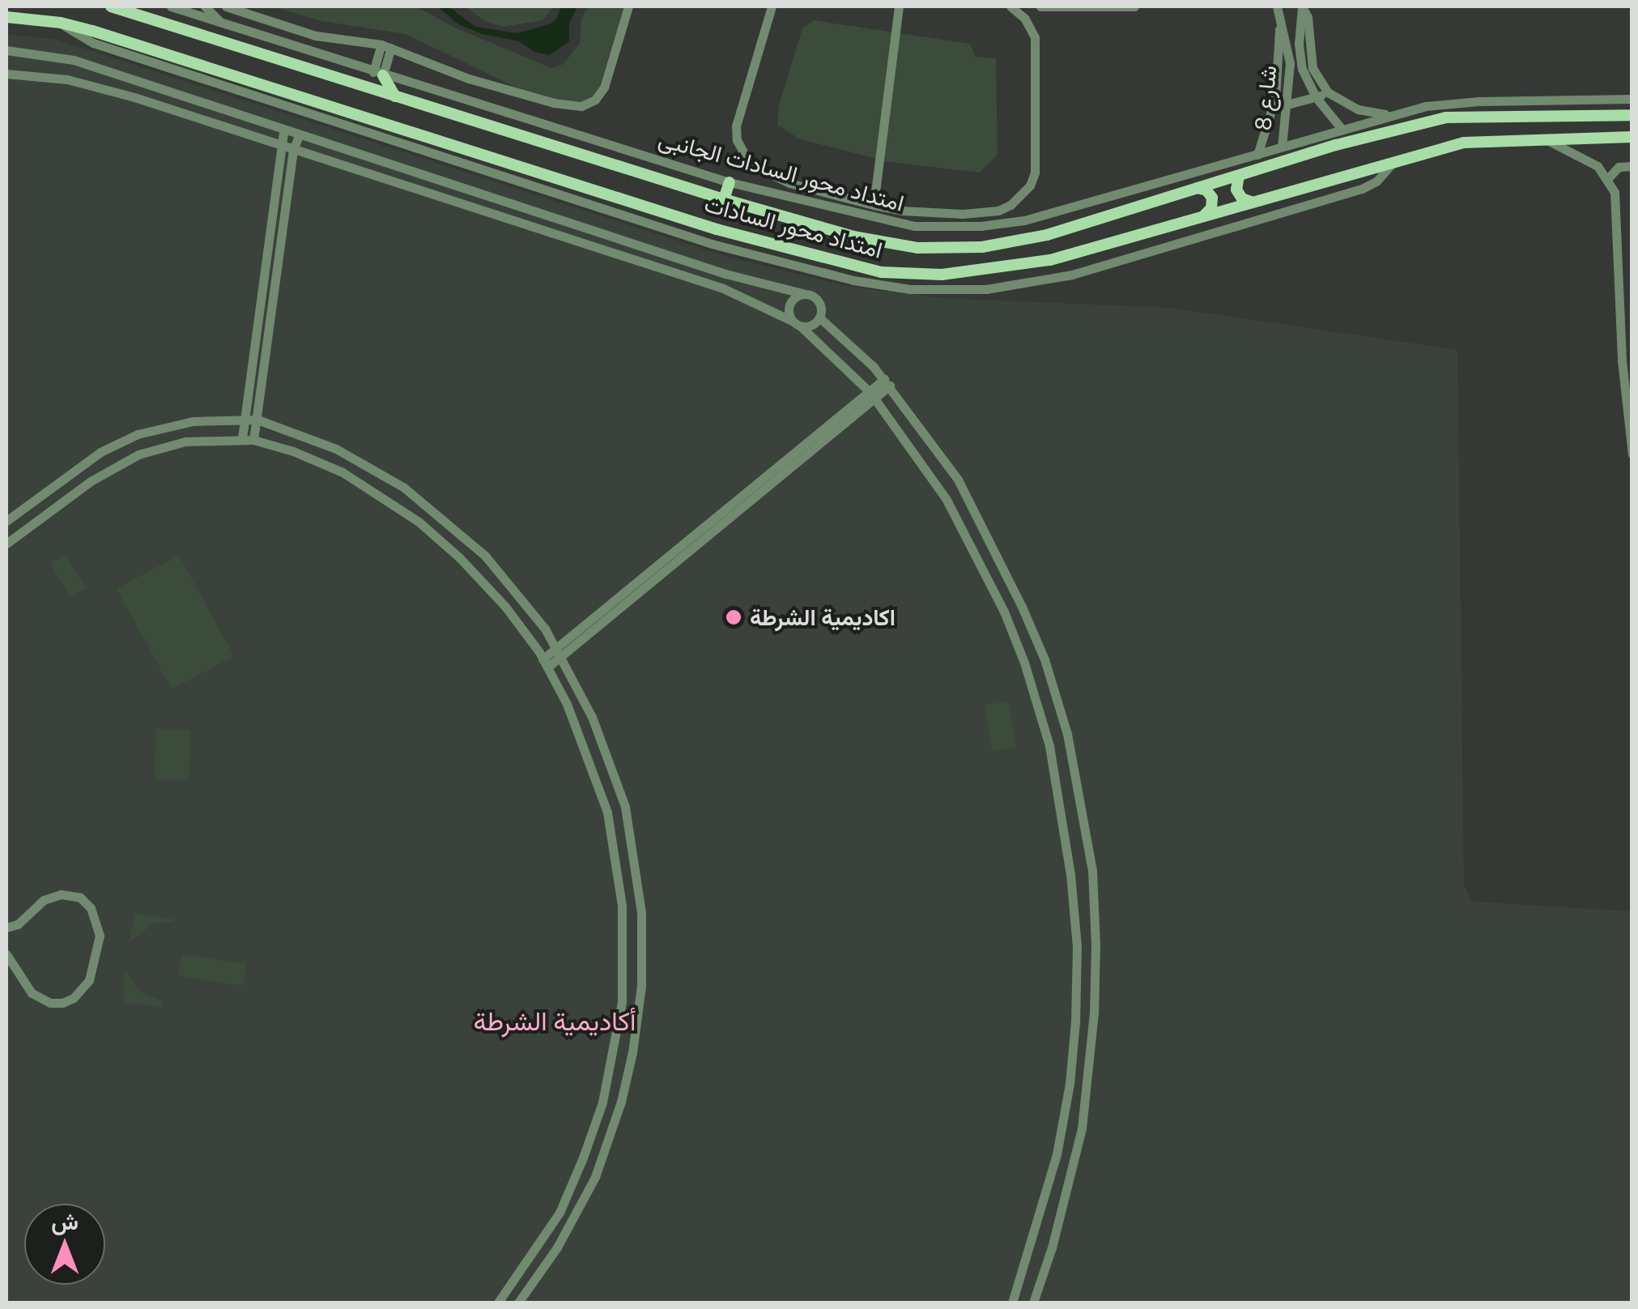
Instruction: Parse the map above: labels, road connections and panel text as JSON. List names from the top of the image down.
{
  "streets": {
    "main road": ["امتداد محور السادات"],
    "street": ["شارع 8", "امتداد محور السادات الجانبى"]
  },
  "crossings": [
    ["شارع 8", "امتداد محور السادات الجانبى"]
  ],
  "districts": ["أكاديمية الشرطة"],
  "places": ["اكاديمية الشرطة"],
  "north": "top"
}
